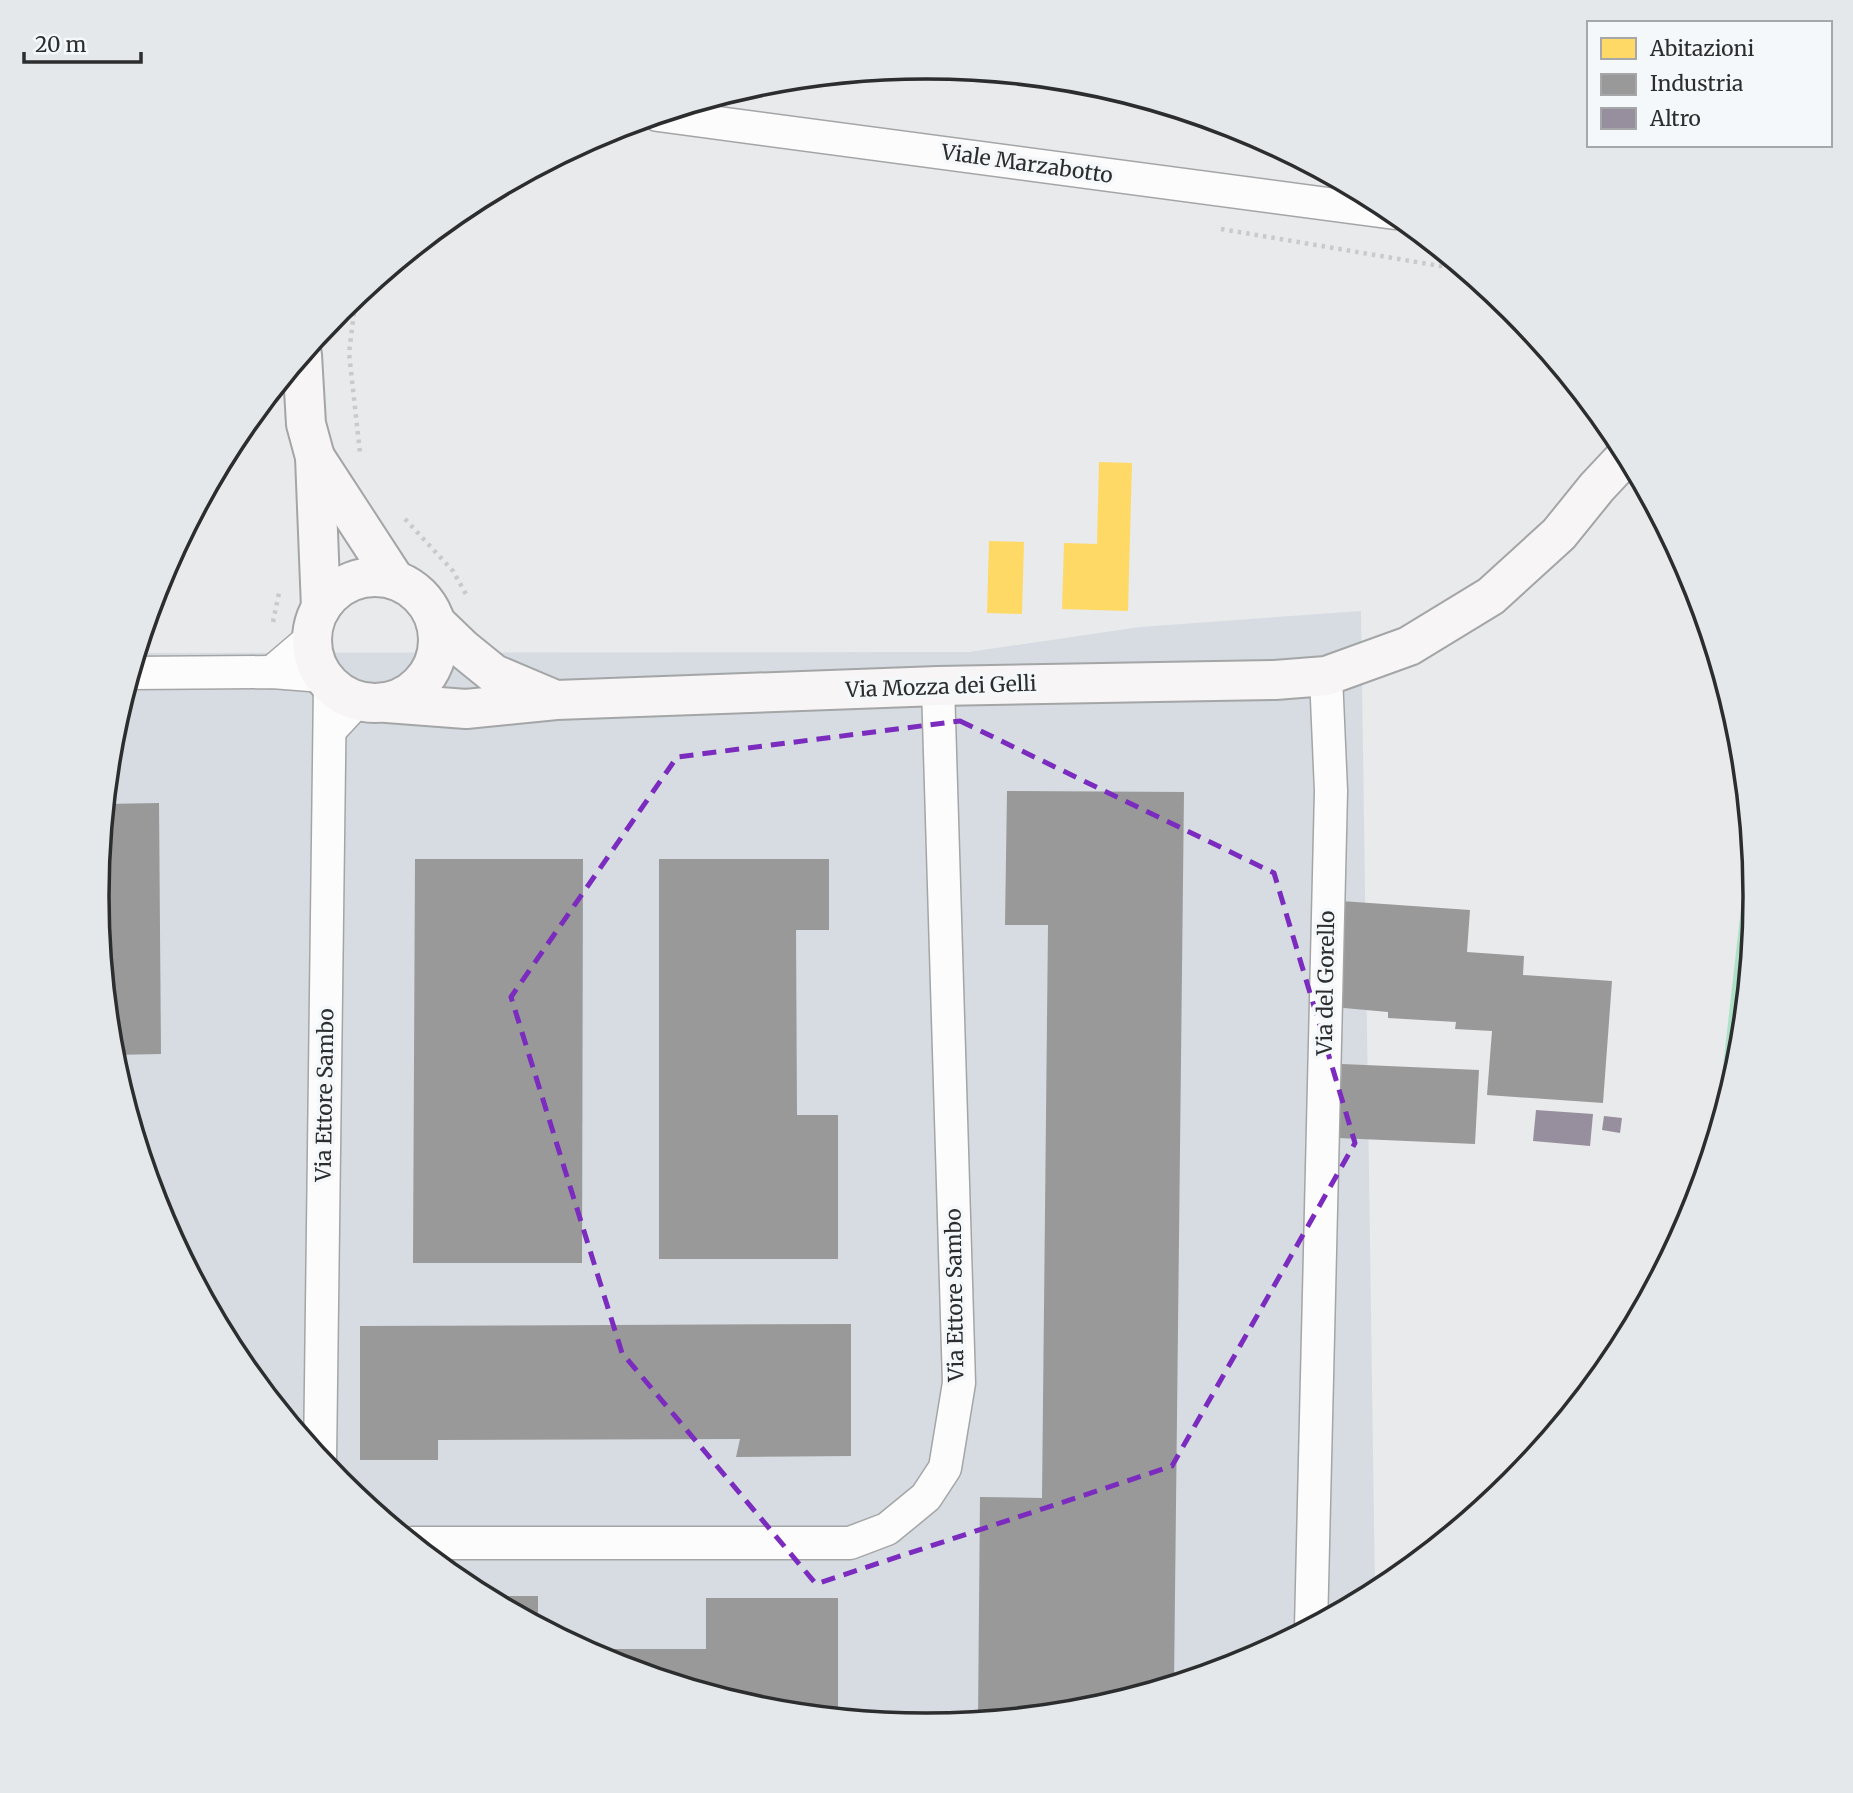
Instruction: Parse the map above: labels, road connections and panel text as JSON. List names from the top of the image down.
{
  "streets": {
    "street": [
      "Viale Marzabotto",
      "Via Mozza dei Gelli",
      "Via del Gorello",
      "Via Ettore Sambo"
    ]
  },
  "crossings": [
    ["Via Mozza dei Gelli", "Via del Gorello"],
    ["Via Mozza dei Gelli", "Via Ettore Sambo"]
  ],
  "legend": ["Abitazioni", "Industria", "Altro"],
  "scale_bar": "20 m"
}
